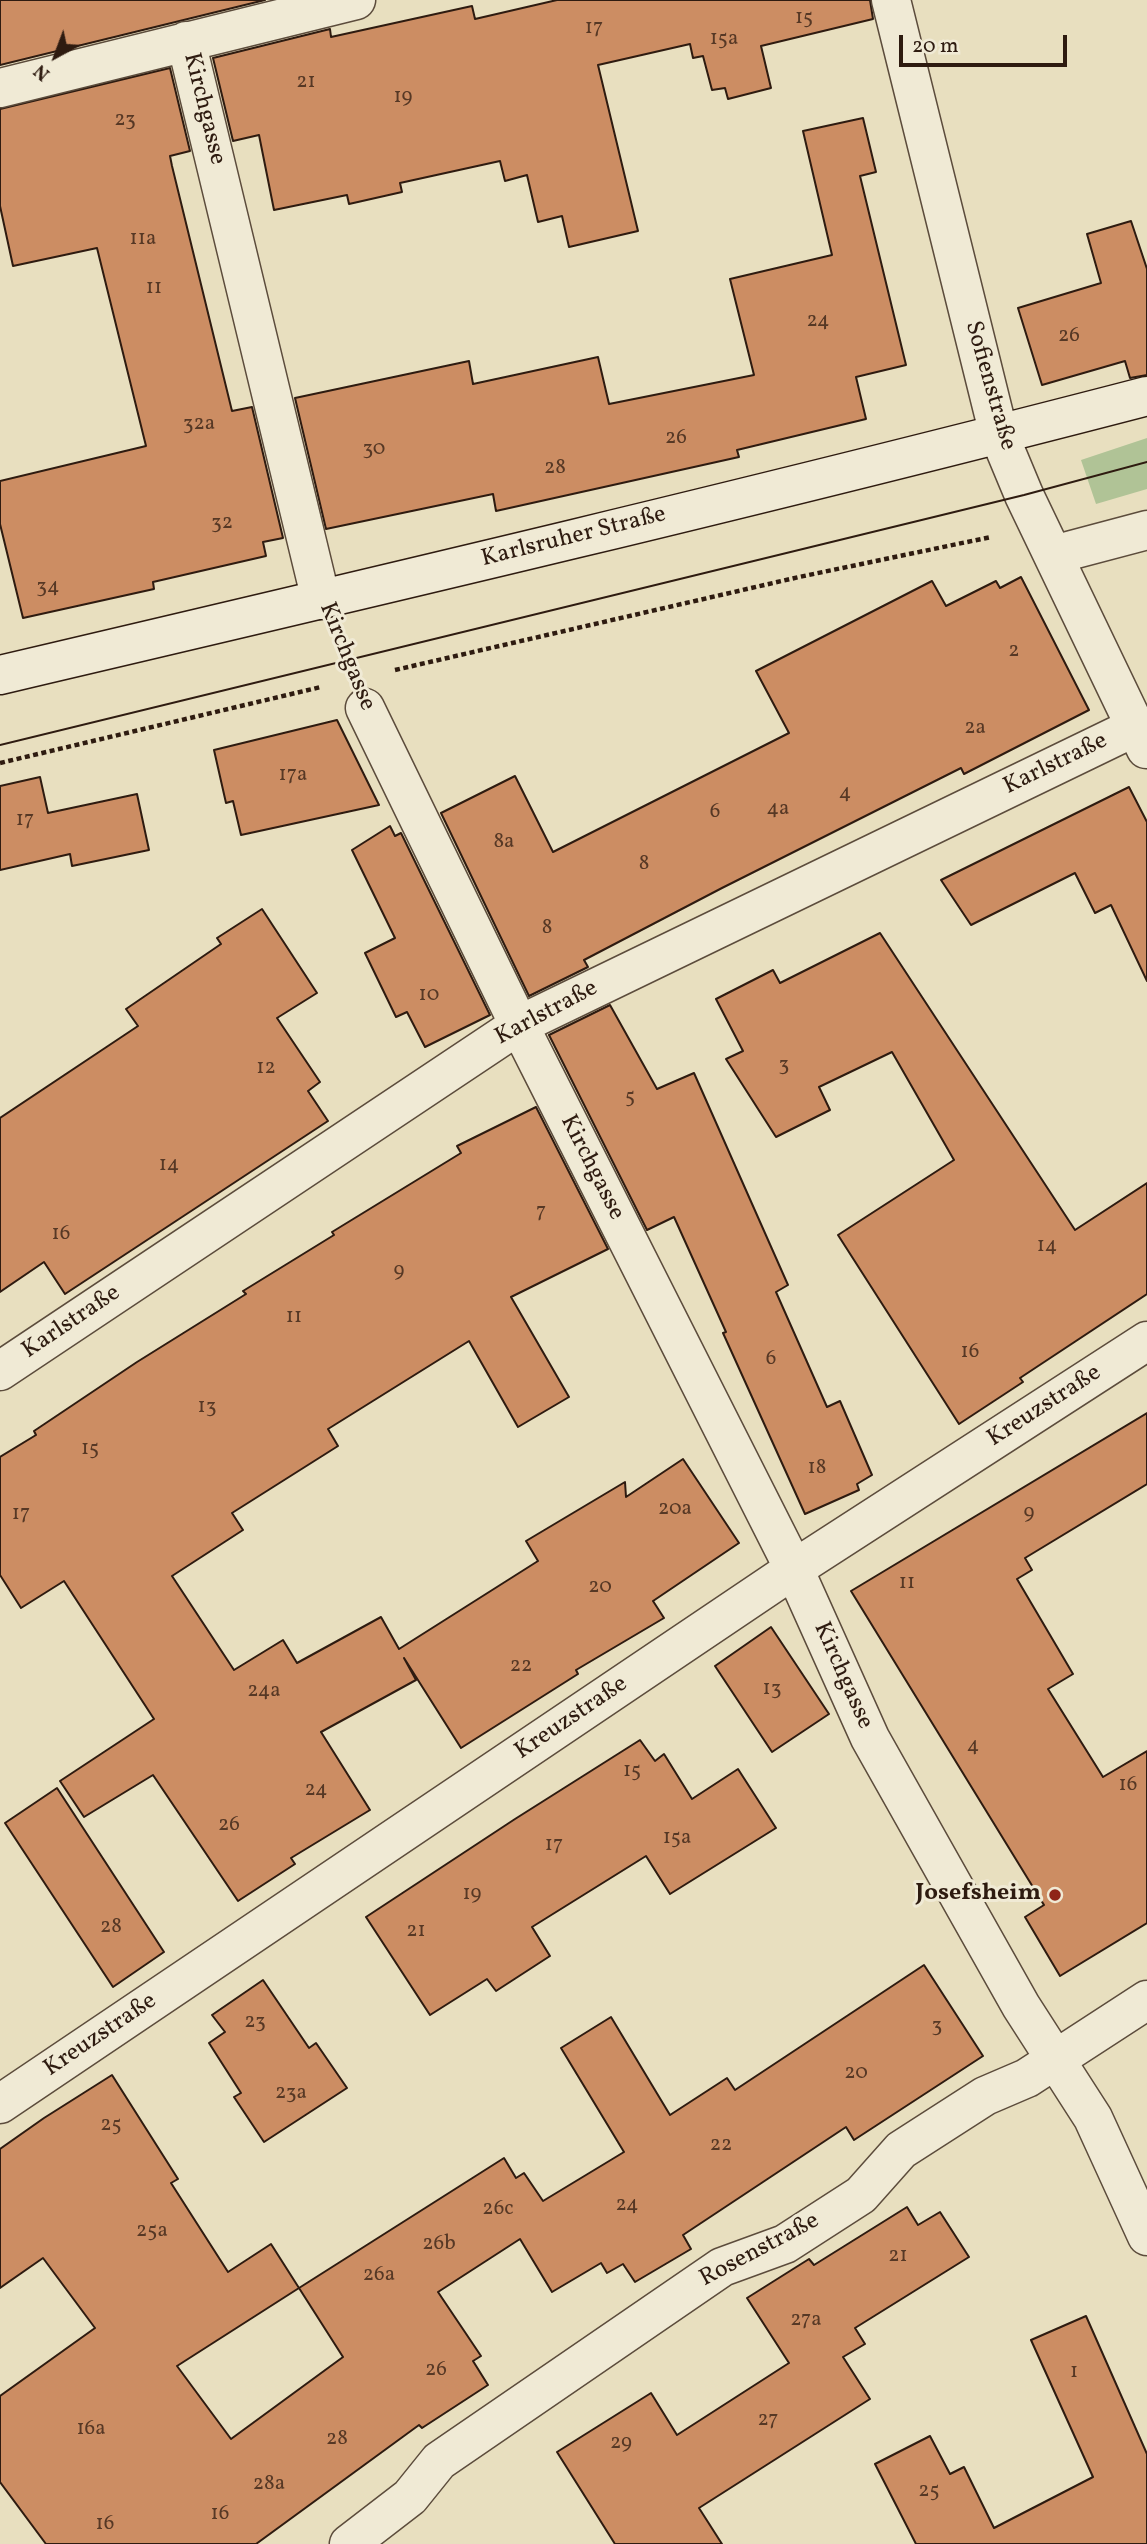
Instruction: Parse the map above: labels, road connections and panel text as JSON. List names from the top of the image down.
{
  "streets": {
    "street": [
      "Kirchgasse",
      "Sofienstraße",
      "Karlsruher Straße",
      "Karlstraße",
      "Kreuzstraße",
      "Rosenstraße"
    ]
  },
  "crossings": [
    ["Kirchgasse", "Karlsruher Straße"],
    ["Kirchgasse", "Karlstraße"],
    ["Kirchgasse", "Kreuzstraße"],
    ["Kirchgasse", "Rosenstraße"],
    ["Sofienstraße", "Karlsruher Straße"],
    ["Sofienstraße", "Karlstraße"]
  ],
  "places": ["Josefsheim"],
  "house_numbers": [
    "15",
    "17",
    "15a",
    "21",
    "19",
    "23",
    "11a",
    "11",
    "24",
    "26",
    "32a",
    "26",
    "30",
    "28",
    "32",
    "34",
    "2",
    "2a",
    "17a",
    "4",
    "4a",
    "6",
    "17",
    "8a",
    "8",
    "8",
    "10",
    "3",
    "12",
    "5",
    "14",
    "7",
    "16",
    "14",
    "9",
    "11",
    "16",
    "6",
    "13",
    "15",
    "18",
    "20a",
    "9",
    "17",
    "11",
    "20",
    "22",
    "13",
    "24a",
    "4",
    "15",
    "16",
    "24",
    "26",
    "15a",
    "17",
    "19",
    "28",
    "21",
    "23",
    "3",
    "20",
    "23a",
    "25",
    "22",
    "24",
    "26c",
    "25a",
    "26b",
    "21",
    "26a",
    "27a",
    "26",
    "1",
    "27",
    "16a",
    "28",
    "29",
    "28a",
    "25",
    "16",
    "16"
  ],
  "scale_bar": "20 m",
  "north": "bottom left"
}
